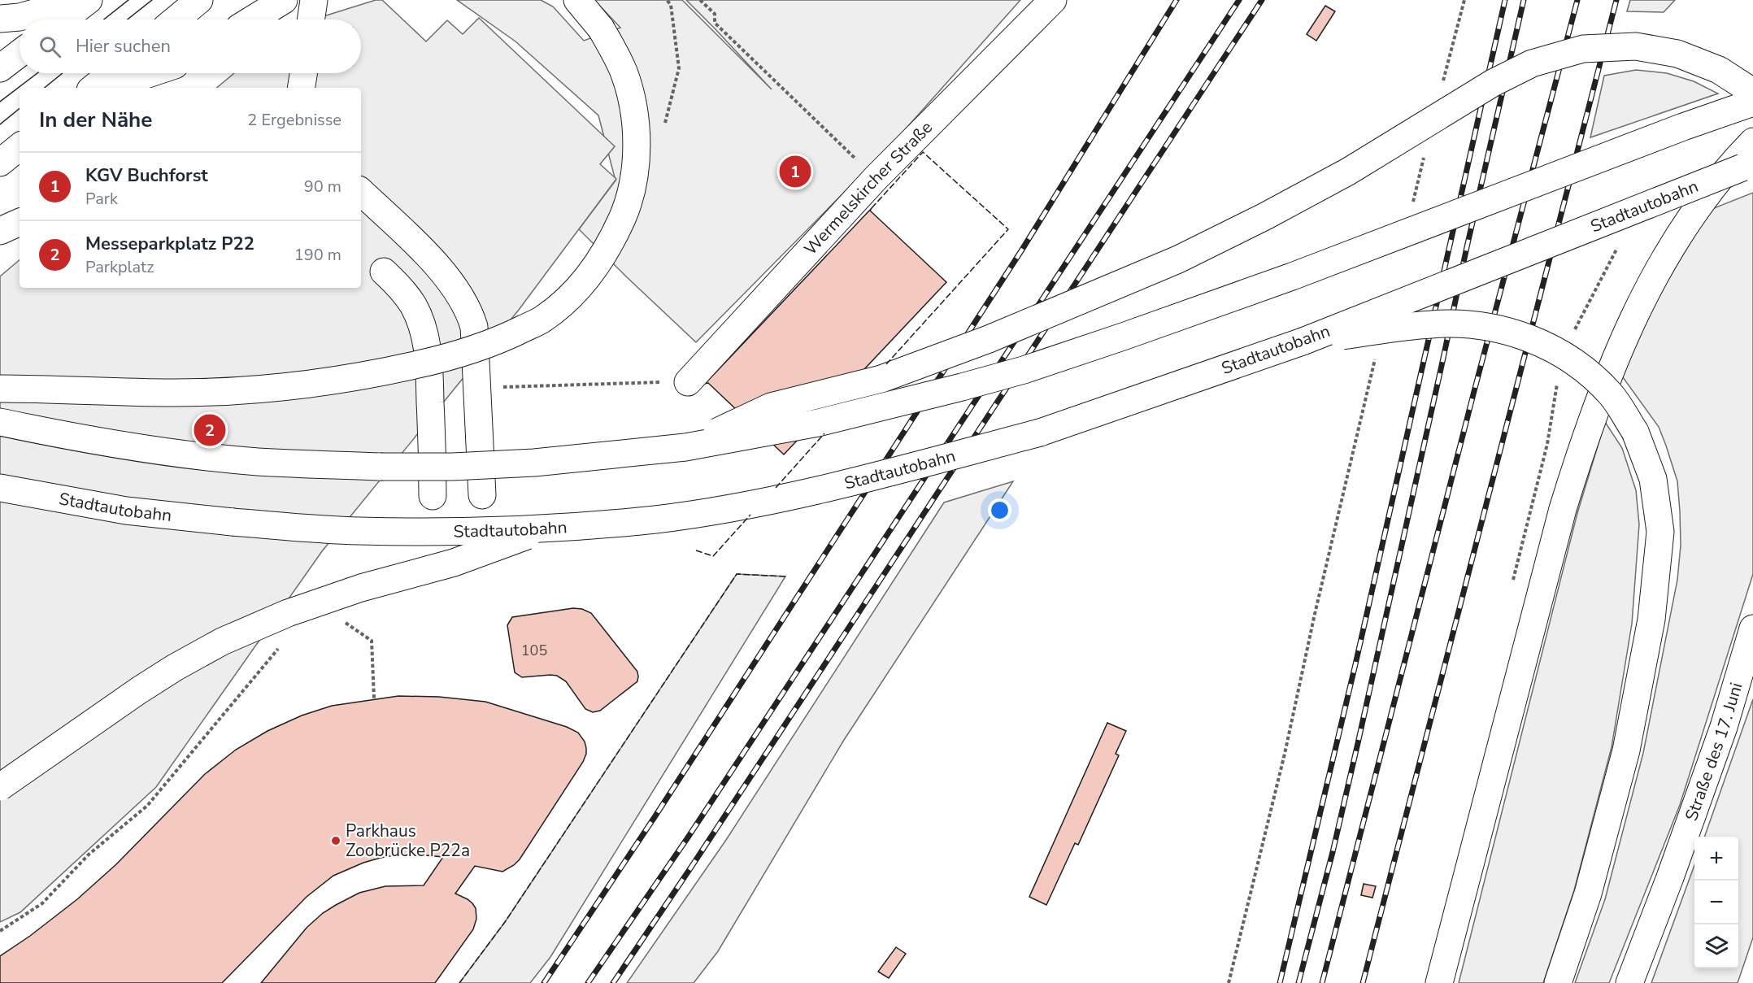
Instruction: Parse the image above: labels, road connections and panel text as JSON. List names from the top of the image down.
{
  "streets": {
    "main road": ["Wermelskircher Straße", "Stadtautobahn", "Straße des 17. Juni"]
  },
  "places": ["Parkhaus Zoobrücke P22a"],
  "house_numbers": ["105"],
  "page": {
    "search": "Hier suchen",
    "heading": ["In der Nähe", "2 Ergebnisse"],
    "list": [
      {
        "mark": "1",
        "name": "KGV Buchforst",
        "note": "Park",
        "value": "90 m"
      },
      {
        "mark": "2",
        "name": "Messeparkplatz P22",
        "note": "Parkplatz",
        "value": "190 m"
      }
    ],
    "pins": ["1", "2"],
    "map_buttons": ["+", "−"]
  }
}
